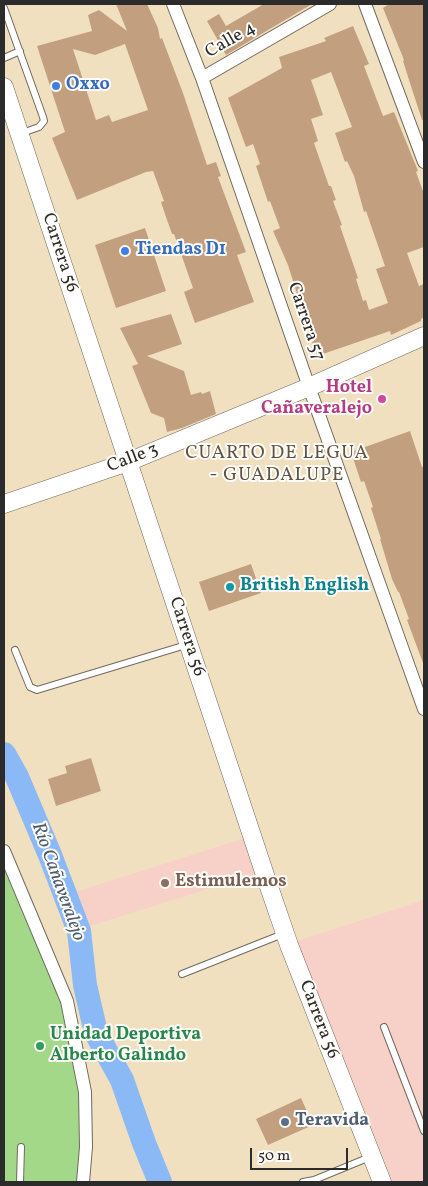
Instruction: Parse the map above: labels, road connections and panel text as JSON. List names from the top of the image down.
{
  "streets": {
    "street": [
      "Calle 4",
      "Carrera 56",
      "Carrera 57",
      "Calle 3"
    ]
  },
  "crossings": [
    ["Calle 4", "Carrera 57"],
    ["Carrera 56", "Calle 3"],
    ["Carrera 57", "Calle 3"]
  ],
  "districts": ["CUARTO DE LEGUA - GUADALUPE"],
  "water": ["Río Cañaveralejo"],
  "places": [
    "Oxxo",
    "Tiendas D1",
    "Hotel Cañaveralejo",
    "British English",
    "Estimulemos",
    "Unidad Deportiva Alberto Galindo",
    "Teravida"
  ],
  "scale_bar": "50 m"
}
